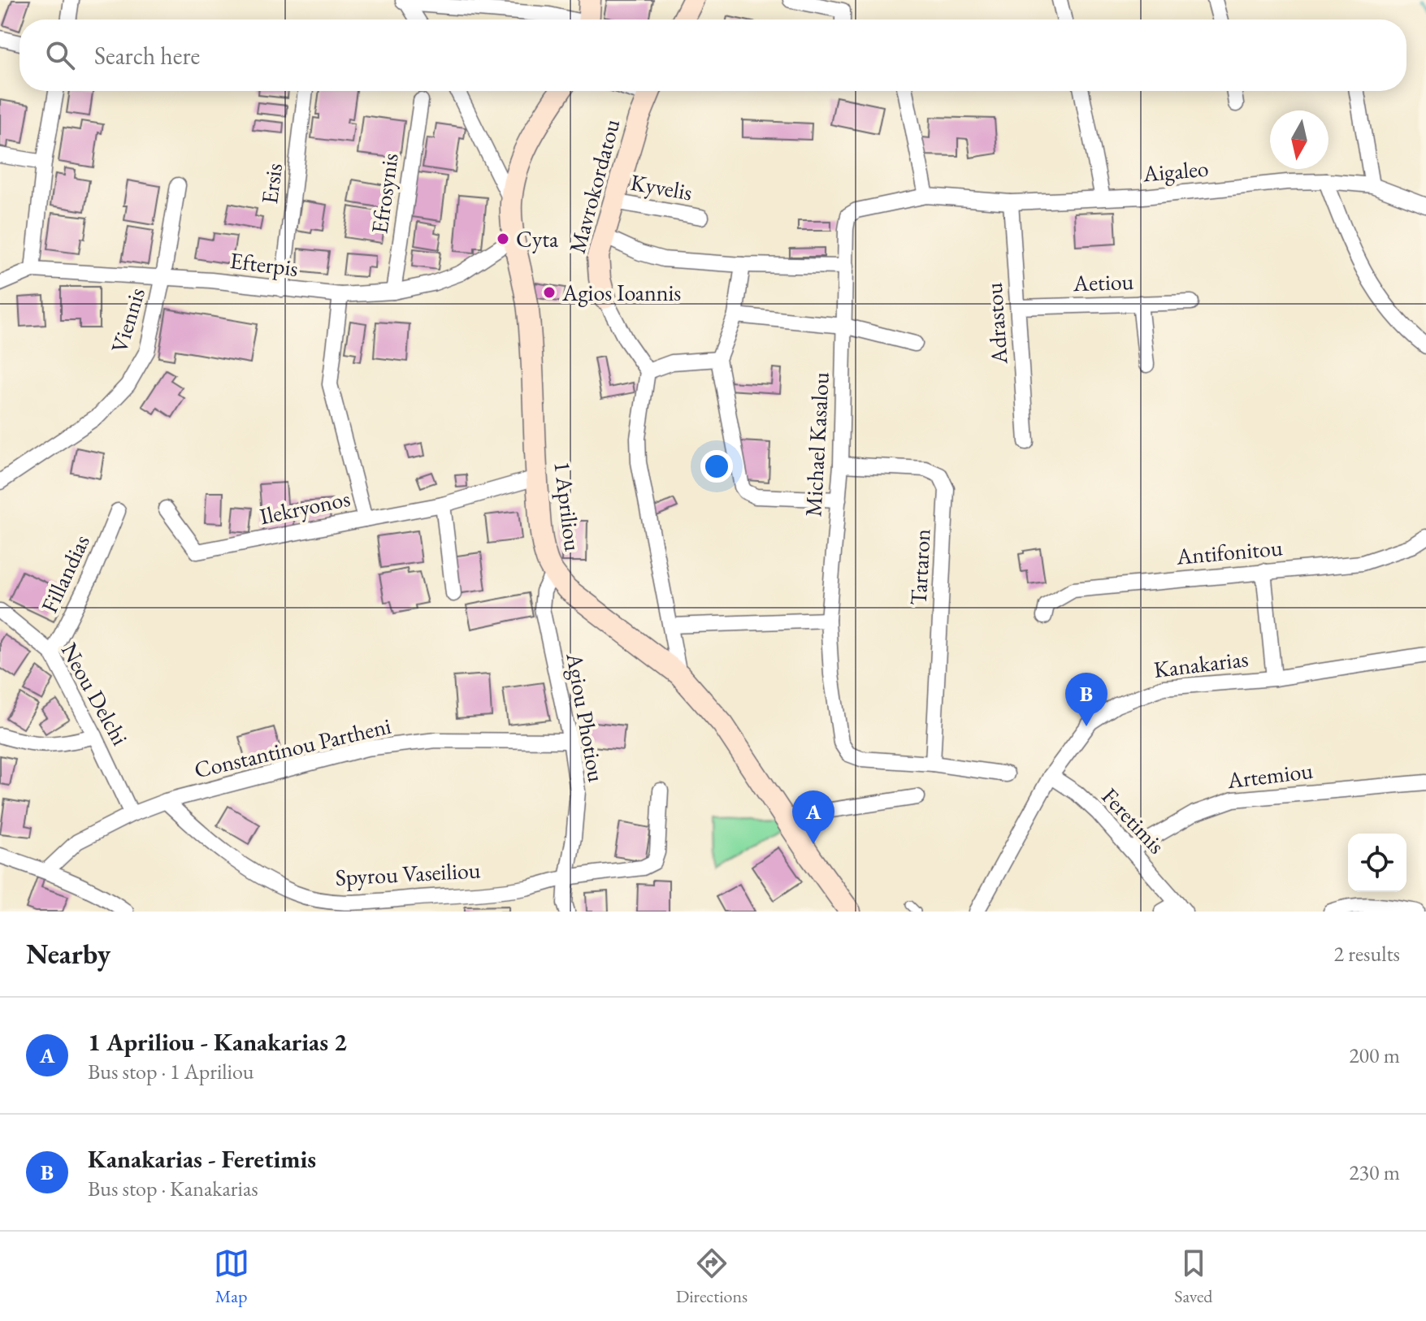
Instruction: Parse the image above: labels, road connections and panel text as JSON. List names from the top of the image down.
{
  "streets": {
    "main road": ["Mavrokordatou", "1 Apriliou"],
    "street": [
      "Aigaleo",
      "Ersis",
      "Kyvelis",
      "Efrosynis",
      "Efterpis",
      "Aetiou",
      "Viennis",
      "Adrastou",
      "Michael Kasalou",
      "Ilekryonos",
      "Antifonitou",
      "Tartaron",
      "Fillandias",
      "Kanakarias",
      "Neou Delchi",
      "Agiou Photiou",
      "Constantinou Partheni",
      "Artemiou",
      "Feretimis",
      "Spyrou Vaseiliou"
    ]
  },
  "crossings": [
    ["Aigaleo", "Adrastou"],
    ["Aigaleo", "Michael Kasalou"],
    ["Ersis", "Efterpis"],
    ["Mavrokordatou", "Kyvelis"],
    ["Efrosynis", "Efterpis"],
    ["Efterpis", "Viennis"],
    ["Efterpis", "1 Apriliou"],
    ["Efterpis", "Ilekryonos"],
    ["Aetiou", "Adrastou"],
    ["Michael Kasalou", "Tartaron"],
    ["1 Apriliou", "Agiou Photiou"],
    ["Fillandias", "Neou Delchi"],
    ["Kanakarias", "Feretimis"],
    ["Neou Delchi", "Constantinou Partheni"],
    ["Agiou Photiou", "Constantinou Partheni"],
    ["Agiou Photiou", "Spyrou Vaseiliou"],
    ["Constantinou Partheni", "Spyrou Vaseiliou"],
    ["Artemiou", "Feretimis"]
  ],
  "places": ["Cyta", "Agios Ioannis"],
  "north": "bottom",
  "page": {
    "search": "Search here",
    "pins": ["B", "A"],
    "heading": ["Nearby", "2 results"],
    "list": [
      {
        "mark": "A",
        "name": "1 Apriliou - Kanakarias 2",
        "note": "Bus stop · 1 Apriliou",
        "value": "200 m"
      },
      {
        "mark": "B",
        "name": "Kanakarias - Feretimis",
        "note": "Bus stop · Kanakarias",
        "value": "230 m"
      }
    ],
    "nav": ["Map", "Directions", "Saved"]
  }
}
